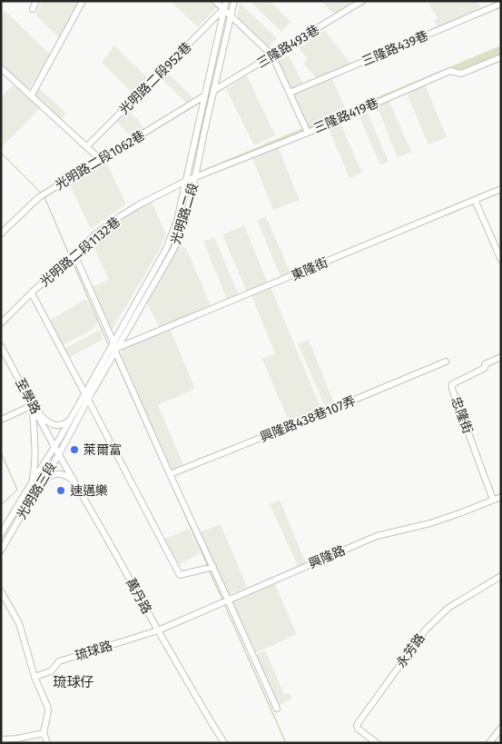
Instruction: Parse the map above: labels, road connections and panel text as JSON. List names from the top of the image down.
{
  "streets": {
    "street": [
      "三隆路493巷",
      "三隆路439巷",
      "光明路二段952巷",
      "三隆路419巷",
      "光明路二段1062巷",
      "光明路二段",
      "光明路二段1132巷",
      "東隆街",
      "至學路",
      "忠隆街",
      "興隆路438巷107弄",
      "光明路三段",
      "興隆路",
      "萬丹路",
      "琉球路",
      "永芳路"
    ]
  },
  "crossings": [
    ["三隆路493巷", "光明路二段"],
    ["光明路二段952巷", "光明路二段"],
    ["三隆路419巷", "光明路二段"],
    ["三隆路419巷", "光明路二段1132巷"],
    ["光明路二段1062巷", "光明路二段"],
    ["光明路二段", "光明路二段1132巷"],
    ["光明路二段", "東隆街"],
    ["光明路二段", "至學路"],
    ["光明路二段", "光明路三段"],
    ["光明路二段", "萬丹路"],
    ["至學路", "光明路三段"],
    ["至學路", "萬丹路"],
    ["忠隆街", "興隆路"],
    ["光明路三段", "萬丹路"],
    ["興隆路", "萬丹路"],
    ["興隆路", "琉球路"],
    ["萬丹路", "琉球路"]
  ],
  "districts": ["琉球仔"],
  "places": ["萊爾富", "速邁樂"]
}
